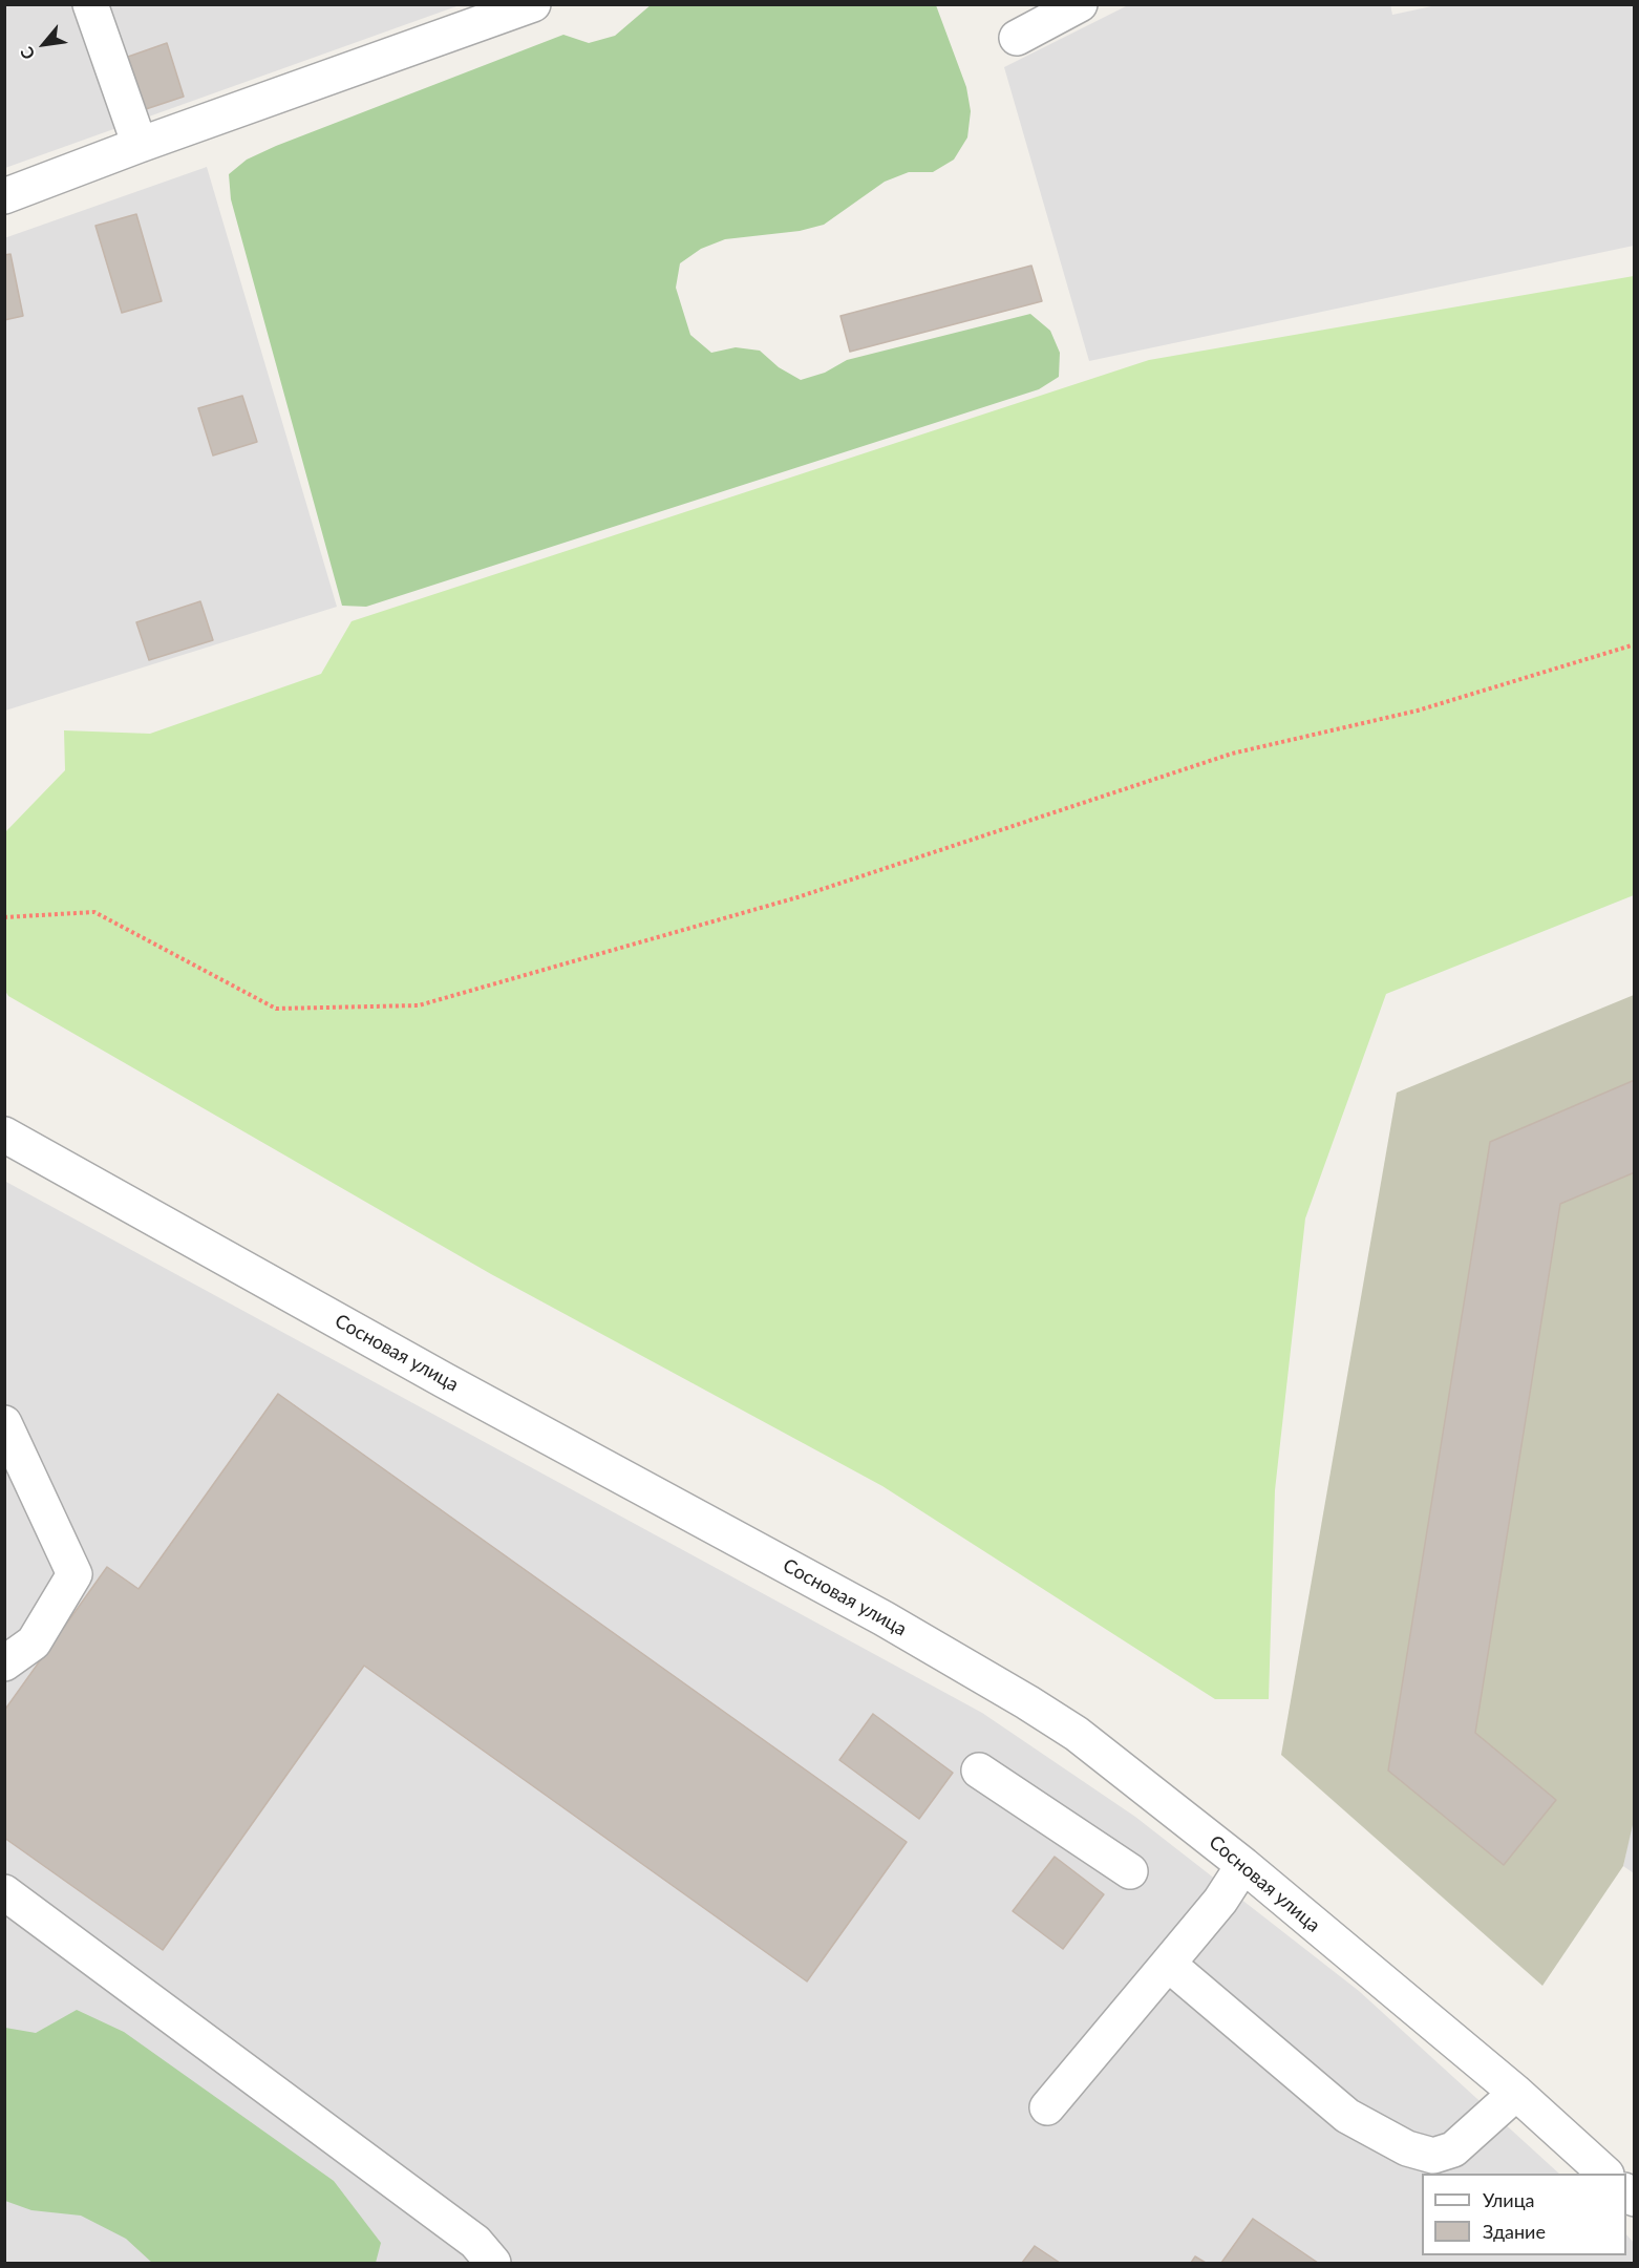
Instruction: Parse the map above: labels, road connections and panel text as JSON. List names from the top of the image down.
{
  "streets": {
    "street": ["Сосновая улица"]
  },
  "legend": ["Улица", "Здание"],
  "north": "bottom left"
}
